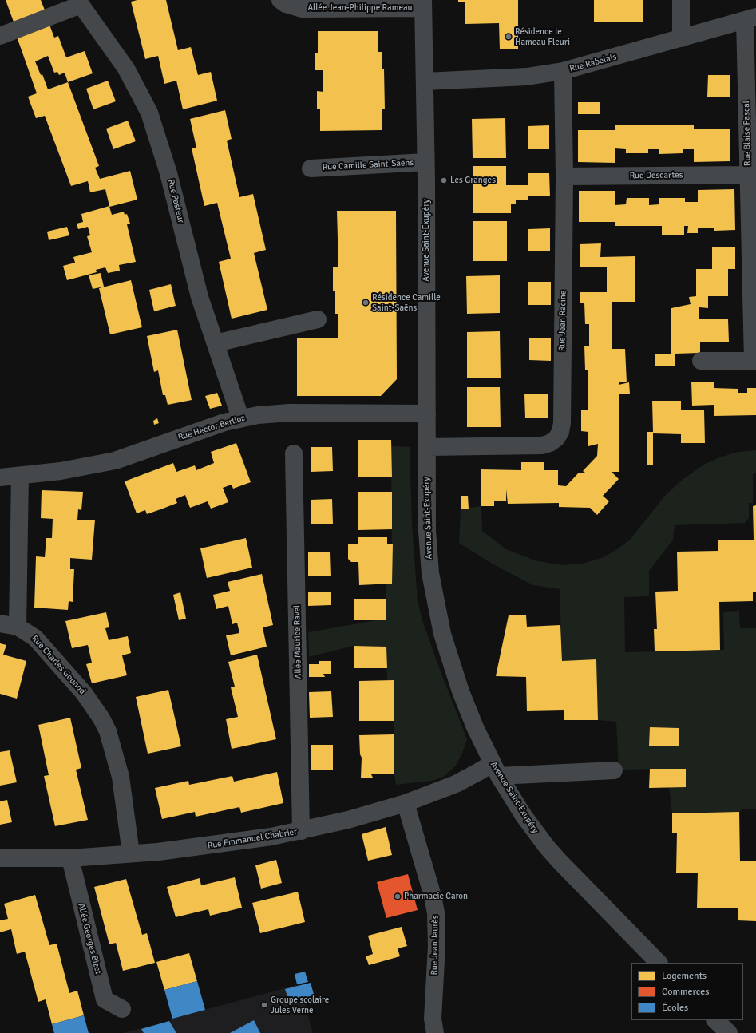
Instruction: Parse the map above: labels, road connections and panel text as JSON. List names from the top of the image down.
{
  "streets": {
    "street": [
      "Allée Jean-Philippe Rameau",
      "Rue Rabelais",
      "Rue Blaise Pascal",
      "Rue Camille Saint-Saëns",
      "Rue Descartes",
      "Rue Pasteur",
      "Avenue Saint-Exupéry",
      "Rue Jean Racine",
      "Rue Hector Berlioz",
      "Allée Maurice Ravel",
      "Rue Charles Gounod",
      "Rue Emmanuel Chabrier",
      "Allée Georges Bizet",
      "Rue Jean Jaurès"
    ]
  },
  "crossings": [
    ["Allée Jean-Philippe Rameau", "Avenue Saint-Exupéry"],
    ["Rue Rabelais", "Rue Blaise Pascal"],
    ["Rue Rabelais", "Avenue Saint-Exupéry"],
    ["Rue Rabelais", "Rue Jean Racine"],
    ["Rue Blaise Pascal", "Rue Descartes"],
    ["Rue Camille Saint-Saëns", "Avenue Saint-Exupéry"],
    ["Rue Descartes", "Rue Jean Racine"],
    ["Rue Pasteur", "Rue Hector Berlioz"],
    ["Avenue Saint-Exupéry", "Rue Jean Racine"],
    ["Avenue Saint-Exupéry", "Rue Hector Berlioz"],
    ["Avenue Saint-Exupéry", "Rue Emmanuel Chabrier"],
    ["Allée Maurice Ravel", "Rue Emmanuel Chabrier"],
    ["Rue Charles Gounod", "Rue Emmanuel Chabrier"],
    ["Rue Emmanuel Chabrier", "Allée Georges Bizet"],
    ["Rue Emmanuel Chabrier", "Rue Jean Jaurès"]
  ],
  "places": [
    "Résidence le Hameau Fleuri",
    "Les Granges",
    "Résidence Camille Saint-Saëns",
    "Pharmacie Caron",
    "Groupe scolaire Jules Verne"
  ],
  "legend": ["Logements", "Commerces", "Écoles"]
}
